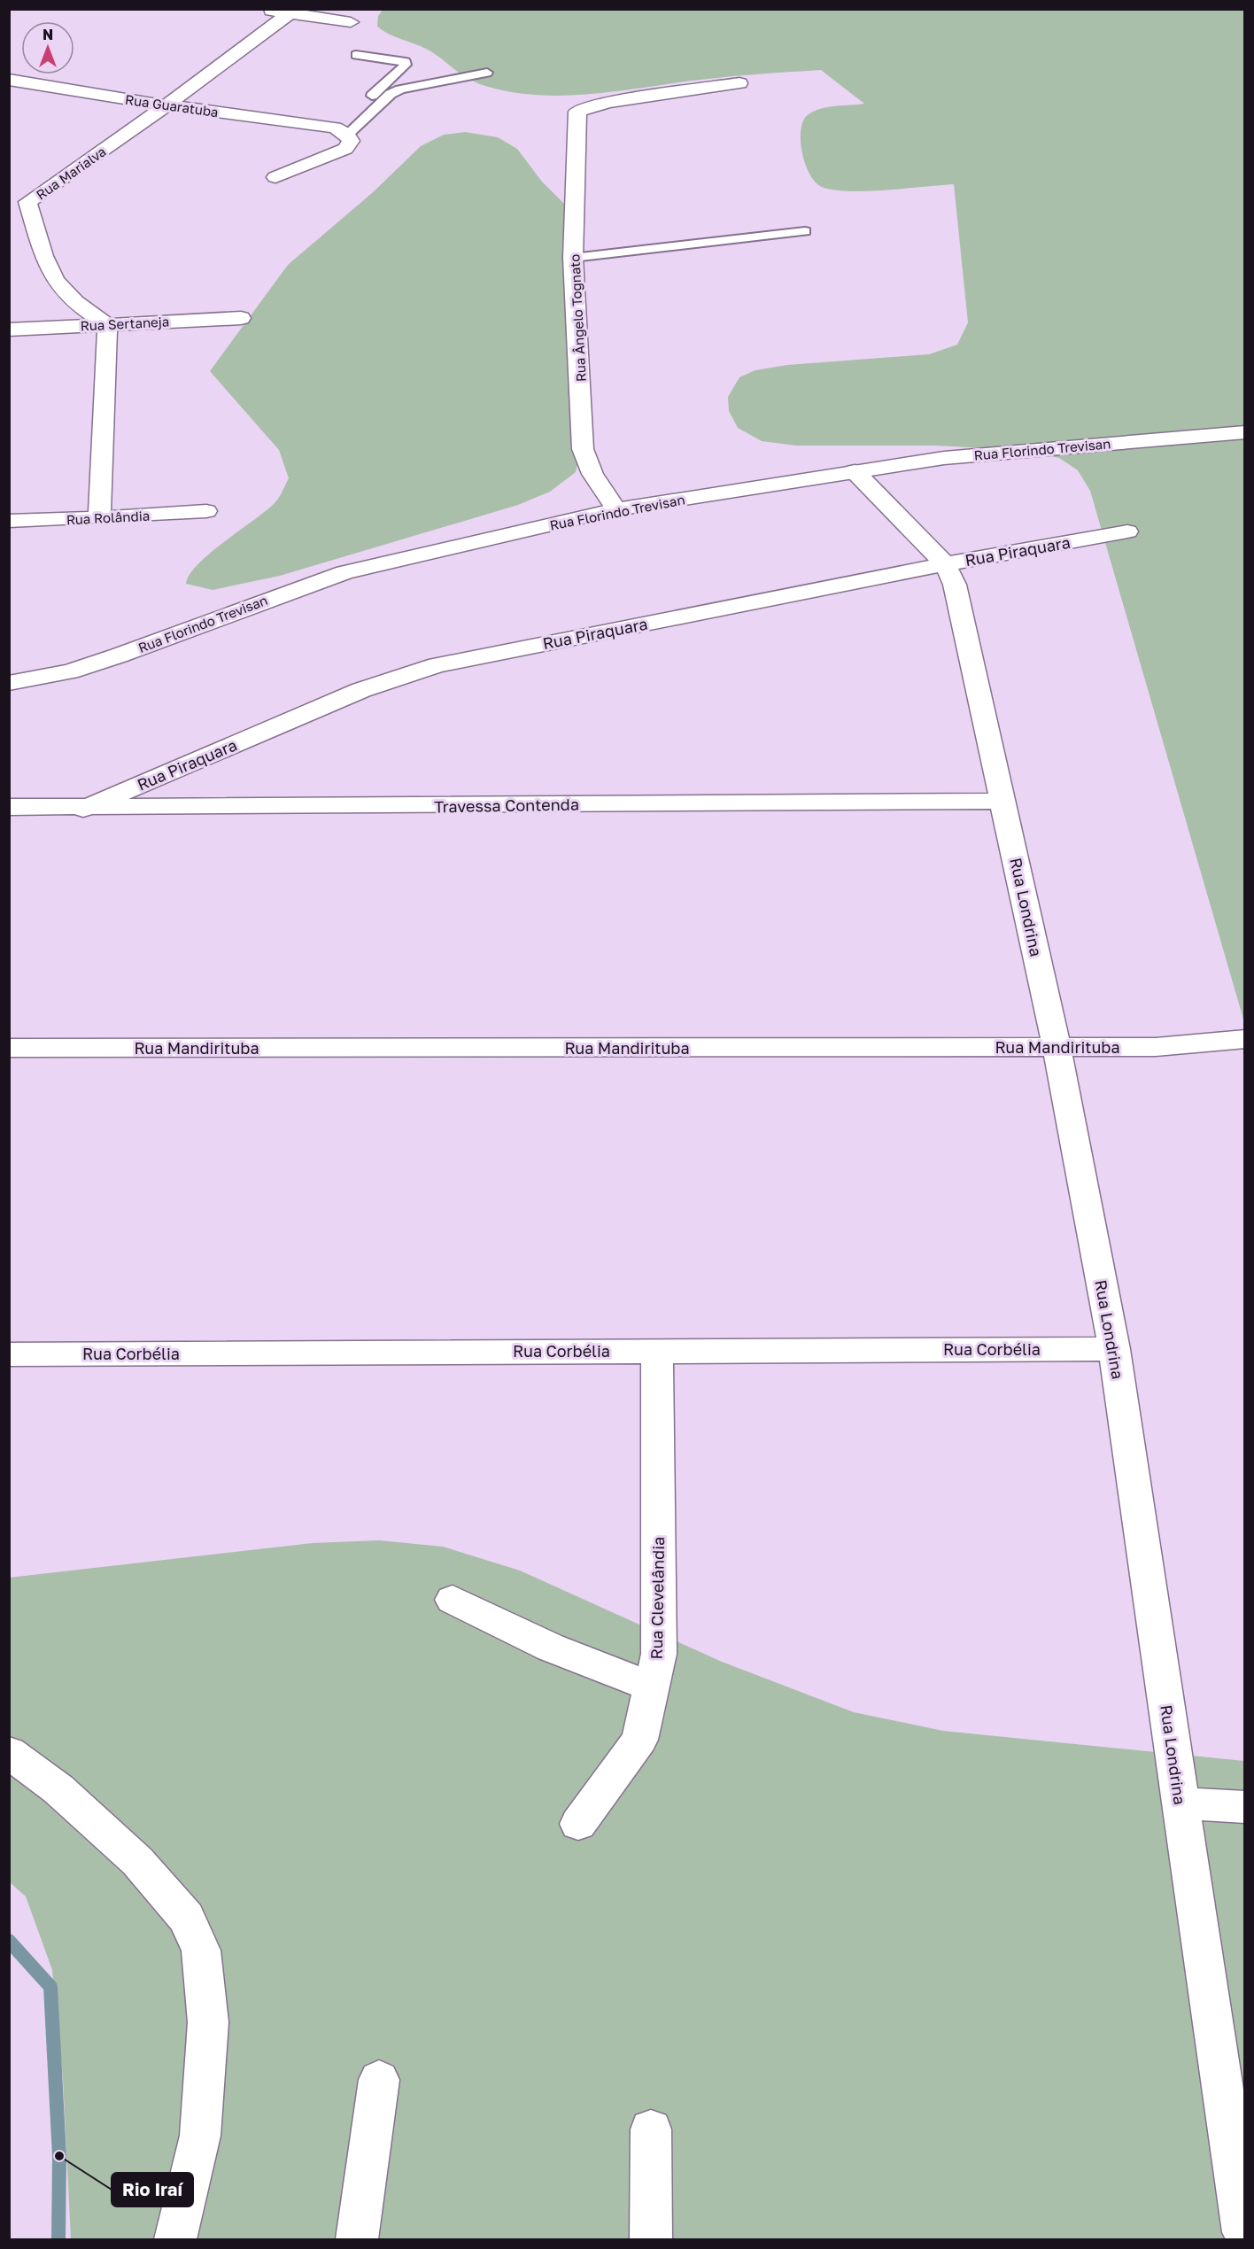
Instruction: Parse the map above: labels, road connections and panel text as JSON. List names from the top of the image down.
{
  "streets": {
    "street": [
      "Rua Guaratuba",
      "Rua Marialva",
      "Rua Ângelo Tognato",
      "Rua Sertaneja",
      "Rua Florindo Trevisan",
      "Rua Rolândia",
      "Rua Piraquara",
      "Travessa Contenda",
      "Rua Londrina",
      "Rua Mandirituba",
      "Rua Corbélia",
      "Rua Clevelândia"
    ]
  },
  "crossings": [
    ["Rua Guaratuba", "Rua Marialva"],
    ["Rua Marialva", "Rua Sertaneja"],
    ["Rua Ângelo Tognato", "Rua Florindo Trevisan"],
    ["Rua Florindo Trevisan", "Rua Londrina"],
    ["Rua Piraquara", "Travessa Contenda"],
    ["Rua Piraquara", "Rua Londrina"],
    ["Travessa Contenda", "Rua Londrina"],
    ["Rua Londrina", "Rua Mandirituba"],
    ["Rua Londrina", "Rua Corbélia"],
    ["Rua Corbélia", "Rua Clevelândia"]
  ],
  "places": ["Rio Iraí"],
  "north": "top"
}
